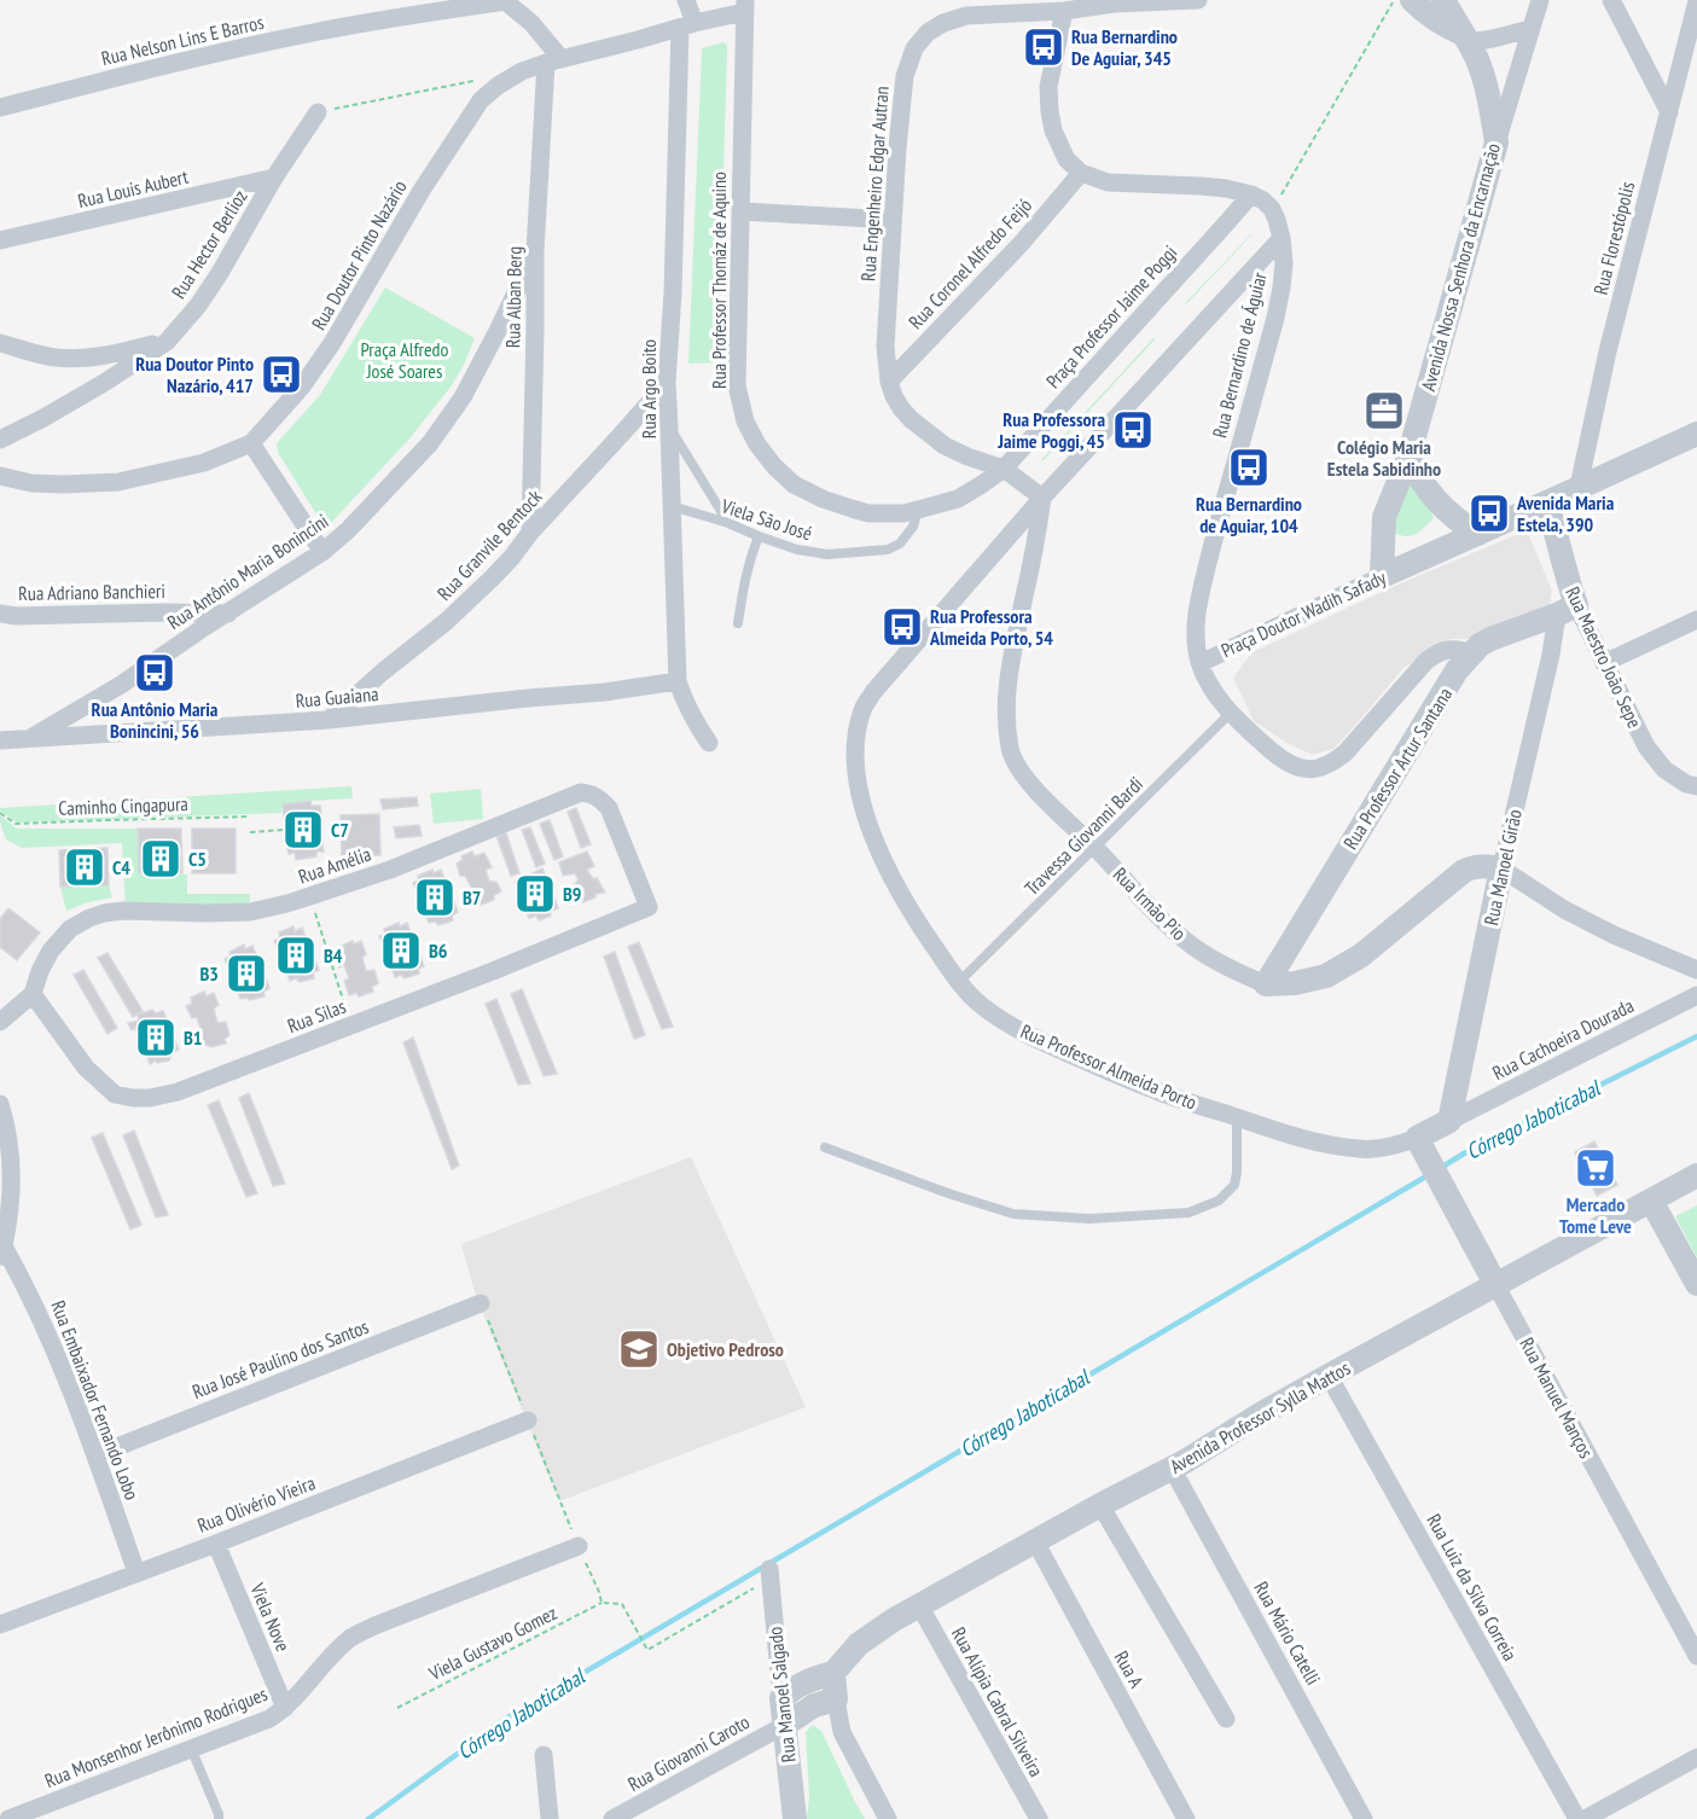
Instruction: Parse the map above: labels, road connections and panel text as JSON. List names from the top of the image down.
{
  "streets": {
    "street": [
      "Rua Nelson Lins E Barros",
      "Rua Engenheiro Edgar Autran",
      "Rua Louis Aubert",
      "Rua Florestópolis",
      "Rua Hector Berlioz",
      "Rua Doutor Pinto Nazário",
      "Rua Coronel Alfredo Feijó",
      "Avenida Nossa Senhora da Encarnação",
      "Rua Professor Thomáz de Aquino",
      "Rua Alban Berg",
      "Praça Professor Jaime Poggi",
      "Rua Bernardino de Águiar",
      "Rua Argo Boito",
      "Rua Granvile Bentock",
      "Rua Antônio Maria Bonincini",
      "Rua Adriano Banchieri",
      "Praça Doutor Wadih Safady",
      "Rua Maestro João Sepe",
      "Rua Guaiana",
      "Rua Professor Artur Santana",
      "Rua Amélia",
      "Rua Manoel Girão",
      "Rua Irmão Pio",
      "Rua Silas",
      "Rua Cachoeira Dourada",
      "Rua Professor Almeida Porto",
      "Rua José Paulino dos Santos",
      "Rua Manuel Manços",
      "Rua Embaixador Fernando Lobo",
      "Avenida Professor Sylla Mattos",
      "Rua Olivério Vieira",
      "Rua Luiz da Silva Correia",
      "Viela Nove",
      "Rua Mário Catelli",
      "Rua A",
      "Rua Manoel Salgado",
      "Rua Alípia Cabral Silveira",
      "Rua Monsenhor Jerônimo Rodrigues",
      "Rua Giovanni Caroto"
    ],
    "lane": ["Viela São José", "Travessa Giovanni Bardi"],
    "path": ["Caminho Cingapura", "Viela Gustavo Gomez"]
  },
  "crossings": [
    ["Rua Engenheiro Edgar Autran", "Rua Coronel Alfredo Feijó"],
    ["Rua Engenheiro Edgar Autran", "Rua Professor Thomáz de Aquino"],
    ["Rua Engenheiro Edgar Autran", "Praça Professor Jaime Poggi"],
    ["Rua Louis Aubert", "Rua Hector Berlioz"],
    ["Rua Florestópolis", "Praça Doutor Wadih Safady"],
    ["Rua Doutor Pinto Nazário", "Rua Professor Thomáz de Aquino"],
    ["Rua Doutor Pinto Nazário", "Rua Alban Berg"],
    ["Rua Doutor Pinto Nazário", "Rua Argo Boito"],
    ["Avenida Nossa Senhora da Encarnação", "Praça Doutor Wadih Safady"],
    ["Rua Professor Thomáz de Aquino", "Praça Professor Jaime Poggi"],
    ["Rua Professor Thomáz de Aquino", "Viela São José"],
    ["Rua Alban Berg", "Rua Granvile Bentock"],
    ["Rua Alban Berg", "Rua Antônio Maria Bonincini"],
    ["Rua Bernardino de Águiar", "Praça Doutor Wadih Safady"],
    ["Rua Argo Boito", "Viela São José"],
    ["Rua Argo Boito", "Rua Granvile Bentock"],
    ["Rua Argo Boito", "Rua Guaiana"],
    ["Rua Granvile Bentock", "Rua Guaiana"],
    ["Rua Antônio Maria Bonincini", "Rua Adriano Banchieri"],
    ["Rua Antônio Maria Bonincini", "Rua Guaiana"],
    ["Praça Doutor Wadih Safady", "Rua Maestro João Sepe"],
    ["Praça Doutor Wadih Safady", "Rua Professor Artur Santana"],
    ["Praça Doutor Wadih Safady", "Travessa Giovanni Bardi"],
    ["Rua Maestro João Sepe", "Rua Professor Artur Santana"],
    ["Rua Maestro João Sepe", "Rua Manoel Girão"],
    ["Rua Professor Artur Santana", "Rua Manoel Girão"],
    ["Rua Professor Artur Santana", "Rua Irmão Pio"],
    ["Travessa Giovanni Bardi", "Rua Irmão Pio"],
    ["Travessa Giovanni Bardi", "Rua Professor Almeida Porto"],
    ["Rua Amélia", "Rua Silas"],
    ["Rua Manoel Girão", "Rua Irmão Pio"],
    ["Rua Manoel Girão", "Rua Cachoeira Dourada"],
    ["Rua Manoel Girão", "Rua Professor Almeida Porto"],
    ["Rua Irmão Pio", "Rua Professor Almeida Porto"],
    ["Rua Cachoeira Dourada", "Rua Professor Almeida Porto"],
    ["Rua Professor Almeida Porto", "Rua Manuel Manços"],
    ["Rua José Paulino dos Santos", "Rua Embaixador Fernando Lobo"],
    ["Rua Manuel Manços", "Avenida Professor Sylla Mattos"],
    ["Rua Embaixador Fernando Lobo", "Rua Olivério Vieira"],
    ["Avenida Professor Sylla Mattos", "Rua Luiz da Silva Correia"],
    ["Avenida Professor Sylla Mattos", "Rua Mário Catelli"],
    ["Avenida Professor Sylla Mattos", "Rua A"],
    ["Avenida Professor Sylla Mattos", "Rua Alípia Cabral Silveira"],
    ["Rua Olivério Vieira", "Viela Nove"],
    ["Viela Nove", "Rua Monsenhor Jerônimo Rodrigues"],
    ["Rua Manoel Salgado", "Rua Giovanni Caroto"]
  ],
  "water": ["Córrego Jaboticabal"],
  "parks": ["Praça Alfredo José Soares"],
  "places": {
    "bus stop": [
      "Rua Bernardino De Aguiar, 345",
      "Rua Doutor Pinto Nazário, 417",
      "Rua Professora Jaime Poggi, 45",
      "Rua Bernardino de Aguiar, 104",
      "Avenida Maria Estela, 390",
      "Rua Professora Almeida Porto, 54",
      "Rua Antônio Maria Bonincini, 56"
    ],
    "office": ["Colégio Maria Estela Sabidinho"],
    "building": [
      "C7",
      "C5",
      "C4",
      "B9",
      "B7",
      "B6",
      "B4",
      "B3",
      "B1"
    ],
    "supermarket": ["Mercado Tome Leve"],
    "school or university": ["Objetivo Pedroso"]
  }
}
